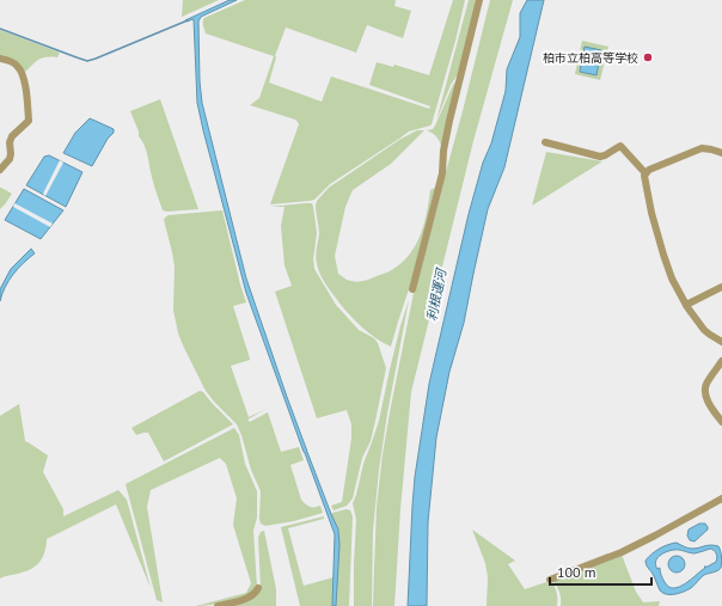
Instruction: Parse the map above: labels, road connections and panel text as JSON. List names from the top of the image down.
{
  "water": ["利根運河"],
  "places": ["柏市立柏高等学校"],
  "scale_bar": "100 m"
}
